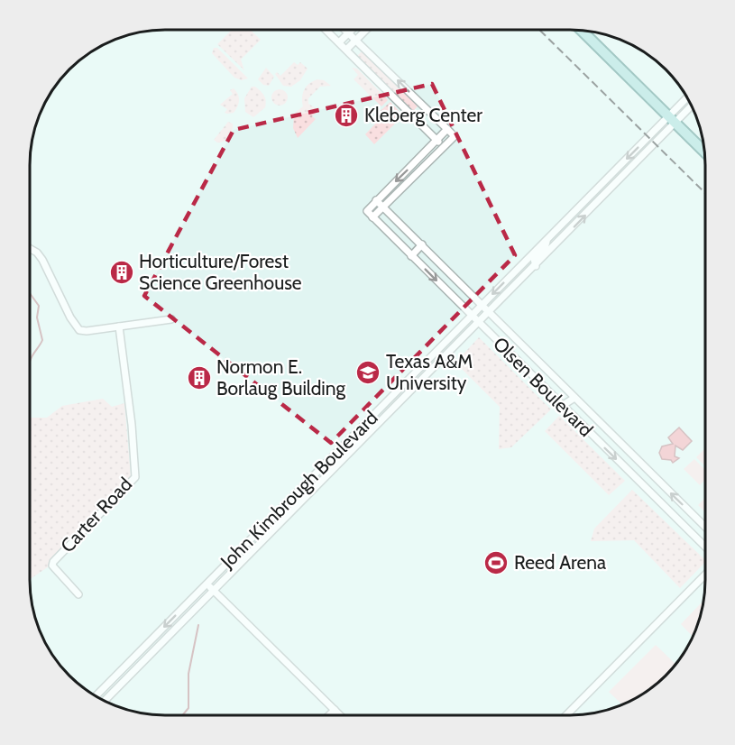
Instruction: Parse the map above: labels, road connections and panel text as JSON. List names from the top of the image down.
{
  "streets": {
    "street": ["Olsen Boulevard", "John Kimbrough Boulevard", "Carter Road"]
  },
  "crossings": [
    ["Olsen Boulevard", "John Kimbrough Boulevard"]
  ],
  "places": {
    "building": ["Kleberg Center", "Horticulture/Forest Science Greenhouse", "Normon E. Borlaug Building"],
    "school or university": ["Texas A&M University"],
    "sports": ["Reed Arena"]
  }
}
